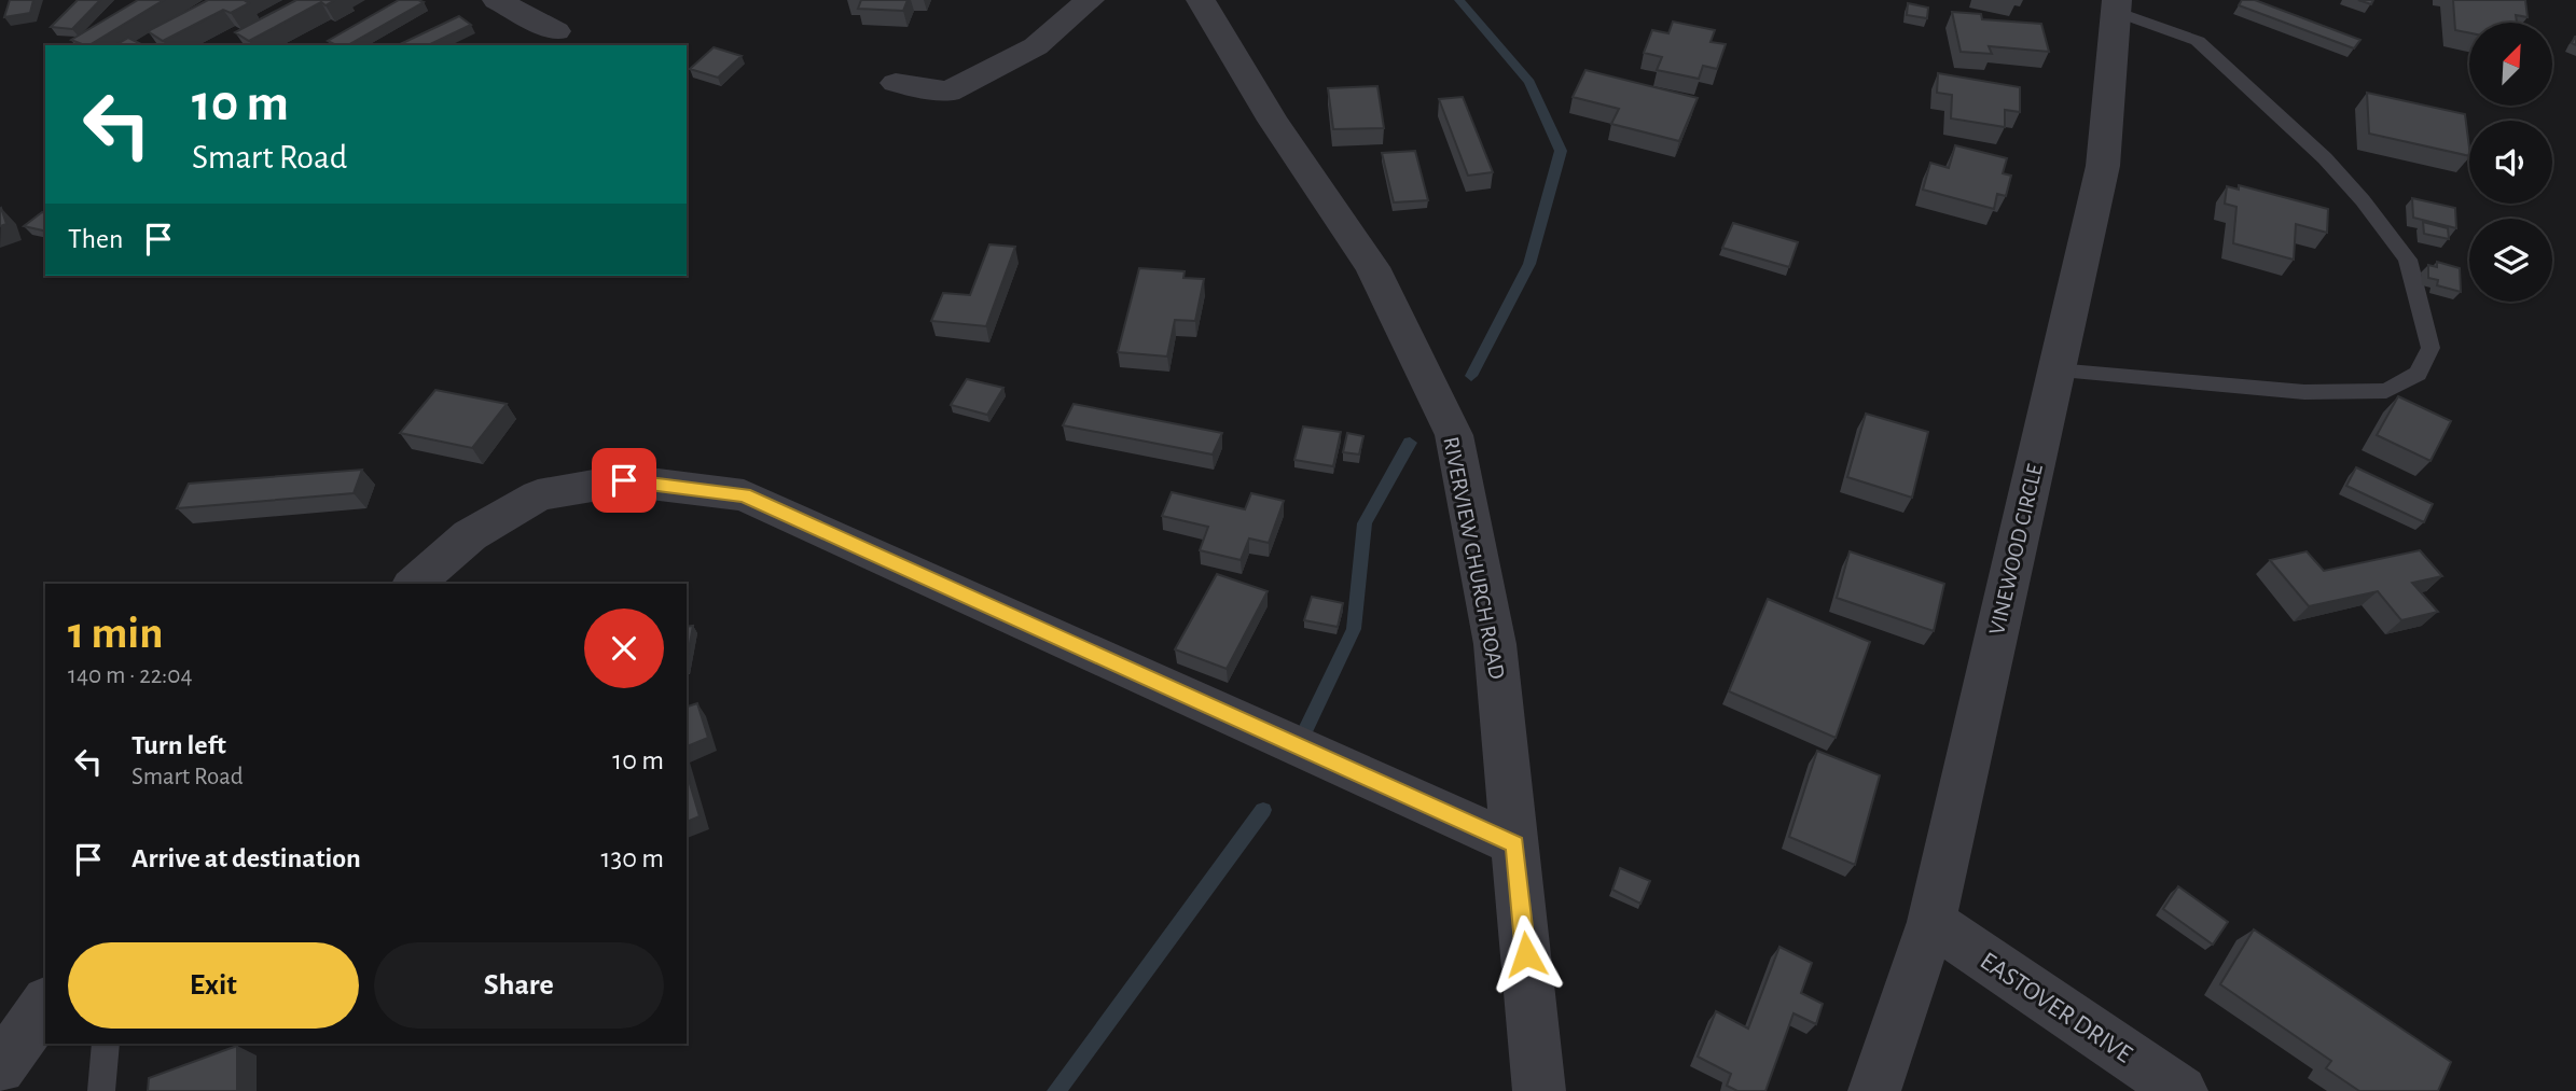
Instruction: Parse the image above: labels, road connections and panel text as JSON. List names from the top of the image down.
{
  "streets": {
    "street": ["VINEWOOD CIRCLE", "RIVERVIEW CHURCH ROAD", "EASTOVER DRIVE"]
  },
  "crossings": [
    ["VINEWOOD CIRCLE", "EASTOVER DRIVE"]
  ],
  "north": "top right",
  "page": {
    "turn": ["10 m", "Smart Road"],
    "then": "Then",
    "heading": ["1 min", "140 m · 22:04"],
    "list": [
      {
        "name": "Turn left",
        "note": "Smart Road",
        "value": "10 m"
      },
      {
        "name": "Arrive at destination",
        "value": "130 m"
      }
    ],
    "buttons": ["Exit", "Share"]
  }
}
